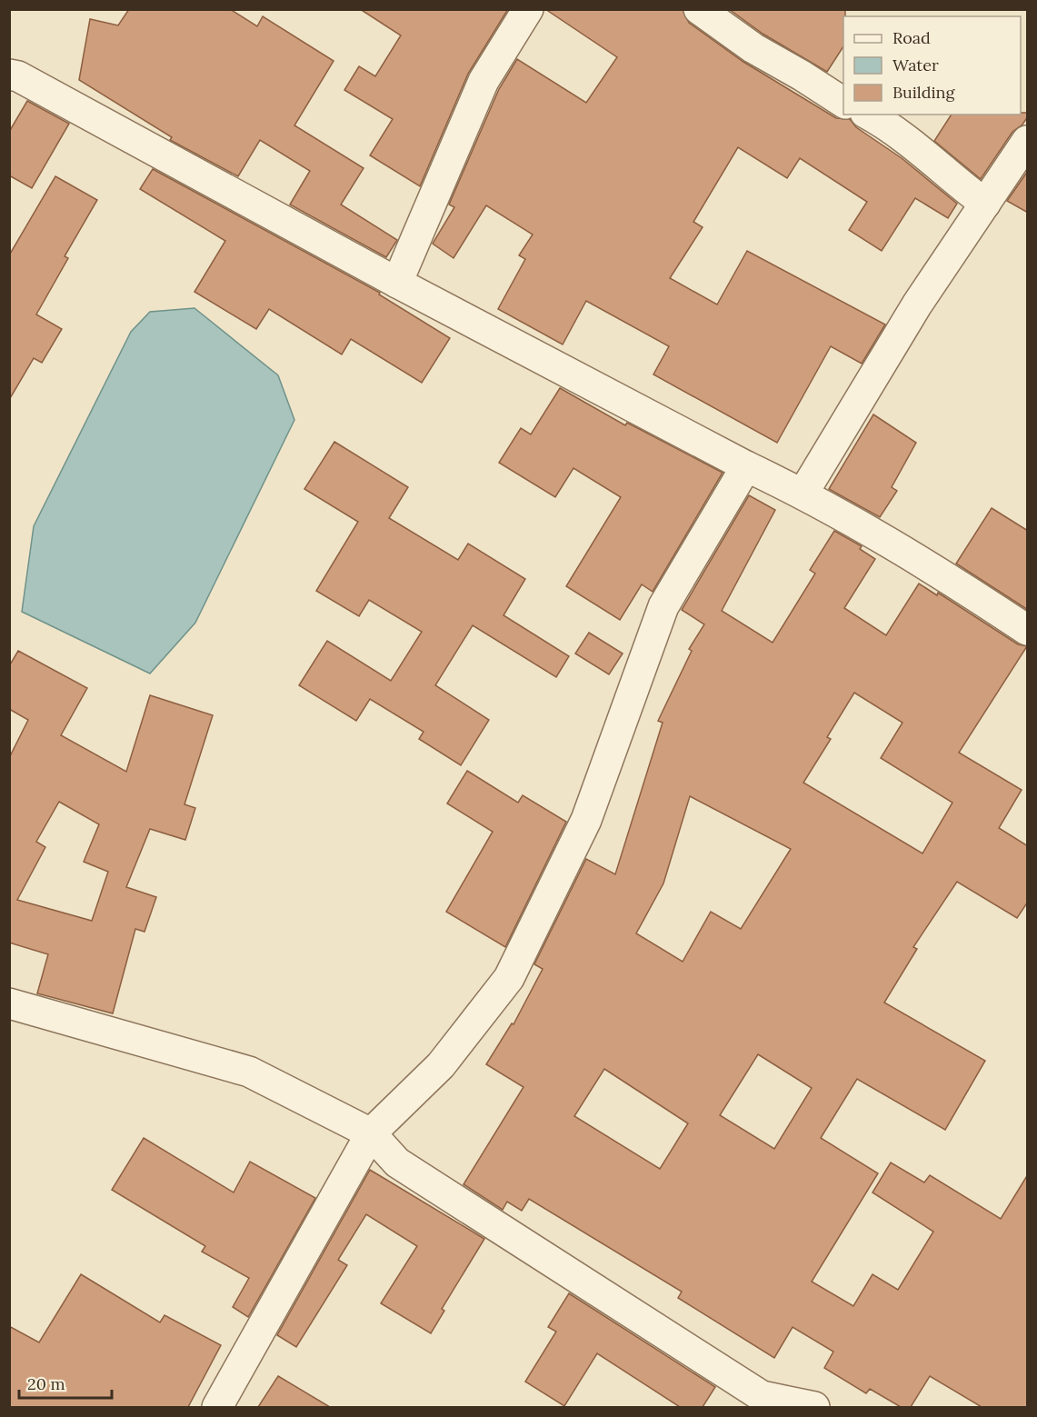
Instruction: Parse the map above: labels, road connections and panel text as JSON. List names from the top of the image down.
{
  "legend": ["Road", "Water", "Building"],
  "scale_bar": "20 m"
}
